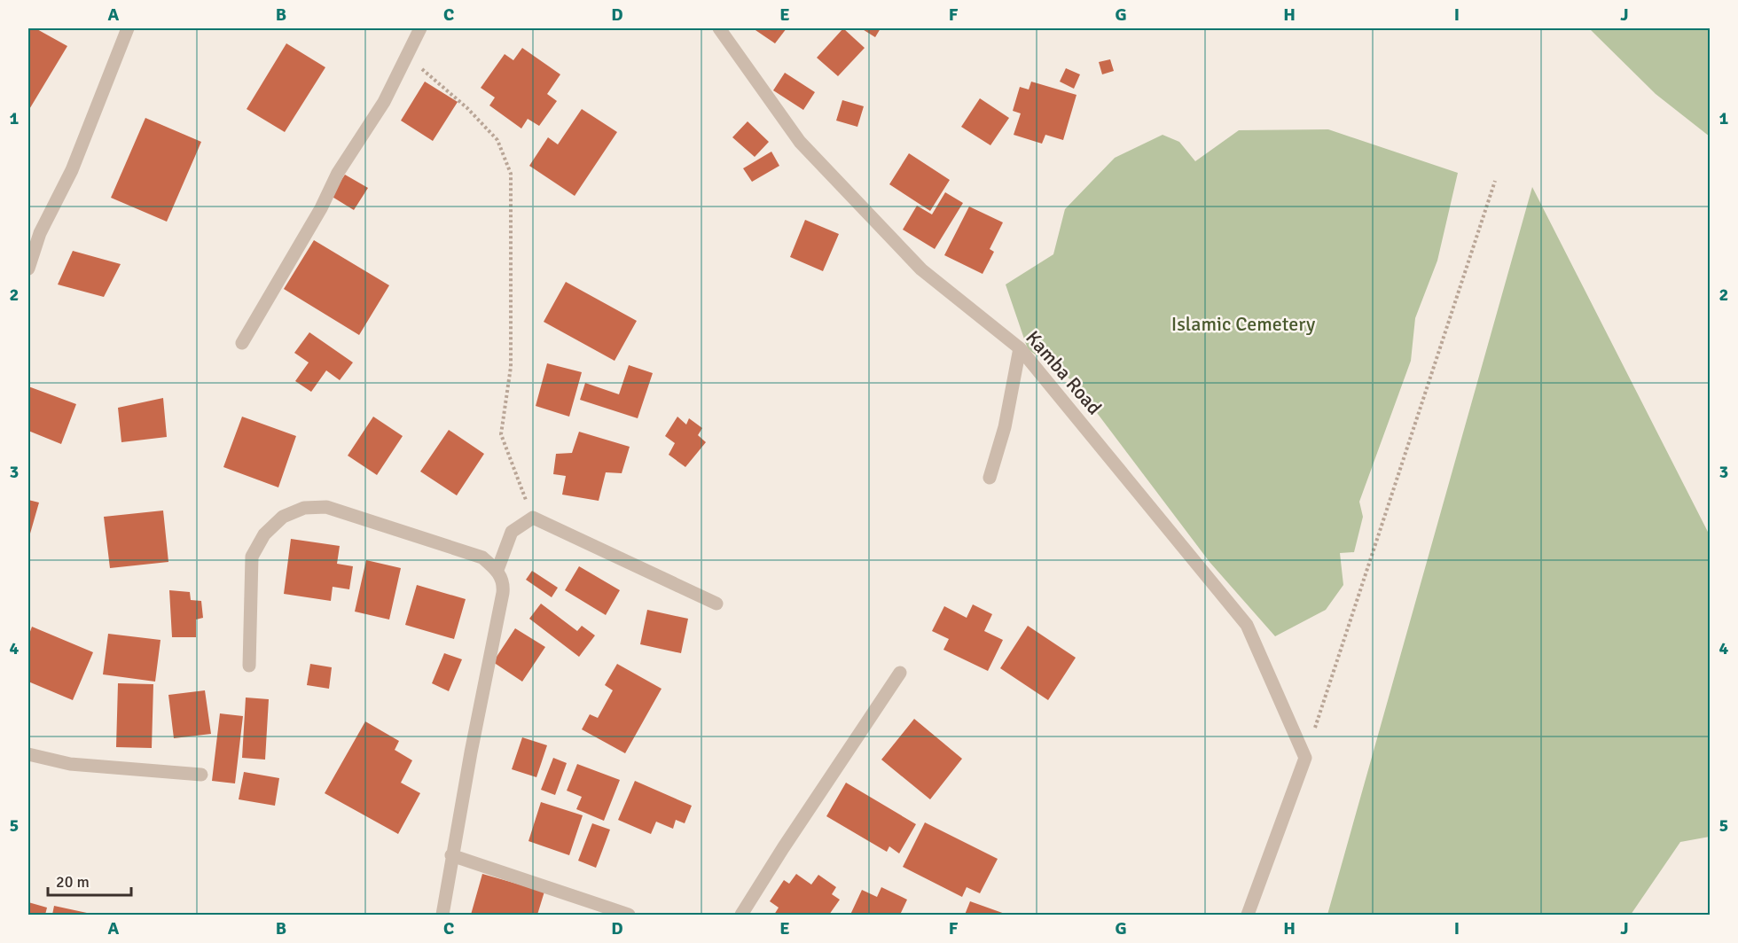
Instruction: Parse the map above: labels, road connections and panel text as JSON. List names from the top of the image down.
{
  "streets": {
    "street": ["Kamba Road"]
  },
  "parks": ["Islamic Cemetery"],
  "scale_bar": "20 m",
  "grid": {
    "columns": [
      "A",
      "B",
      "C",
      "D",
      "E",
      "F",
      "G",
      "H",
      "I",
      "J"
    ],
    "rows": [
      "1",
      "2",
      "3",
      "4",
      "5"
    ]
  }
}
